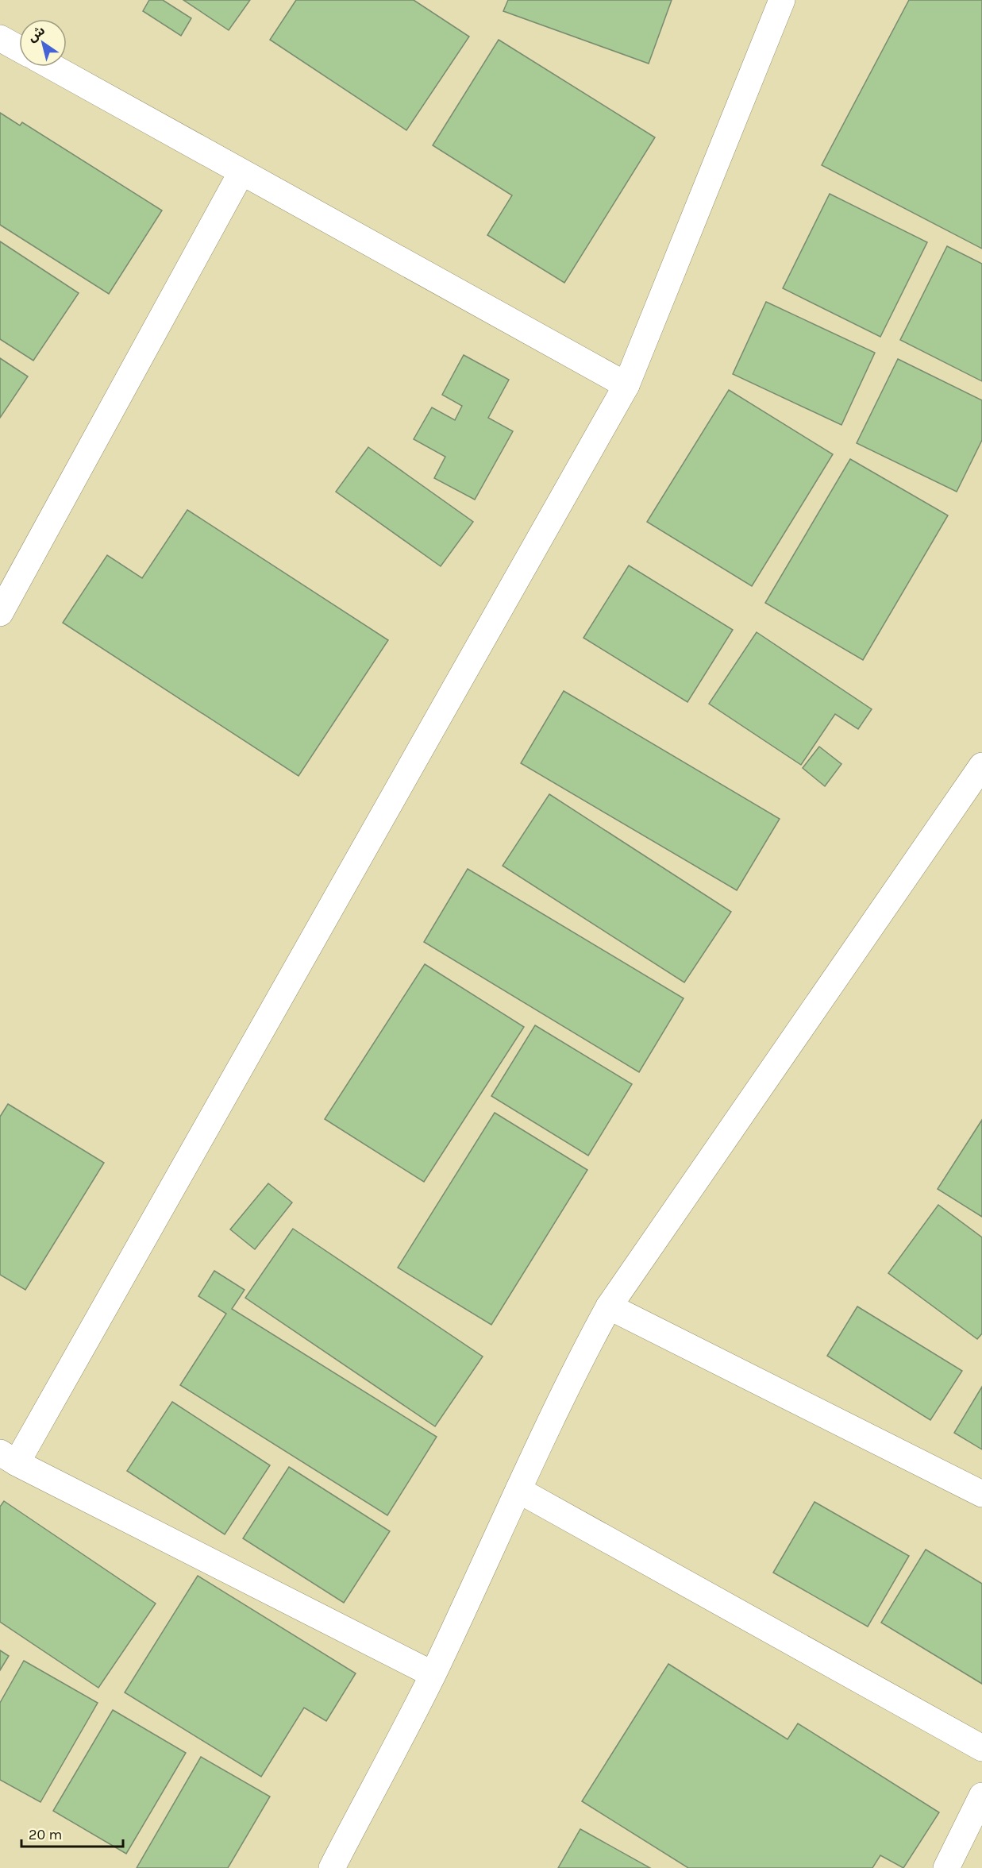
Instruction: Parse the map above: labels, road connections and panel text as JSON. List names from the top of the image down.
{
  "scale_bar": "20 m",
  "north": "top left"
}
